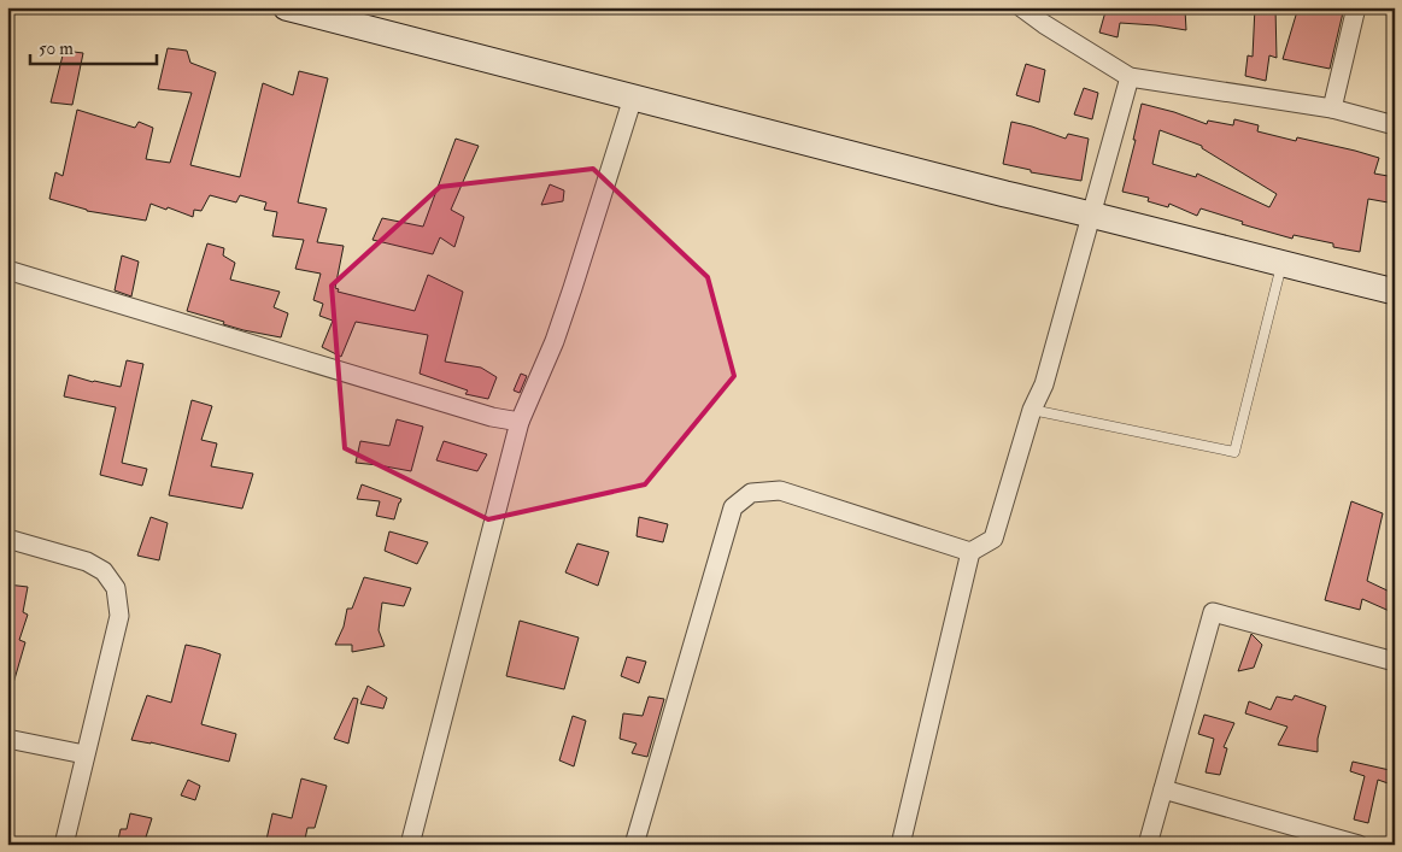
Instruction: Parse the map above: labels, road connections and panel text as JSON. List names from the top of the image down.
{
  "scale_bar": "50 m"
}
